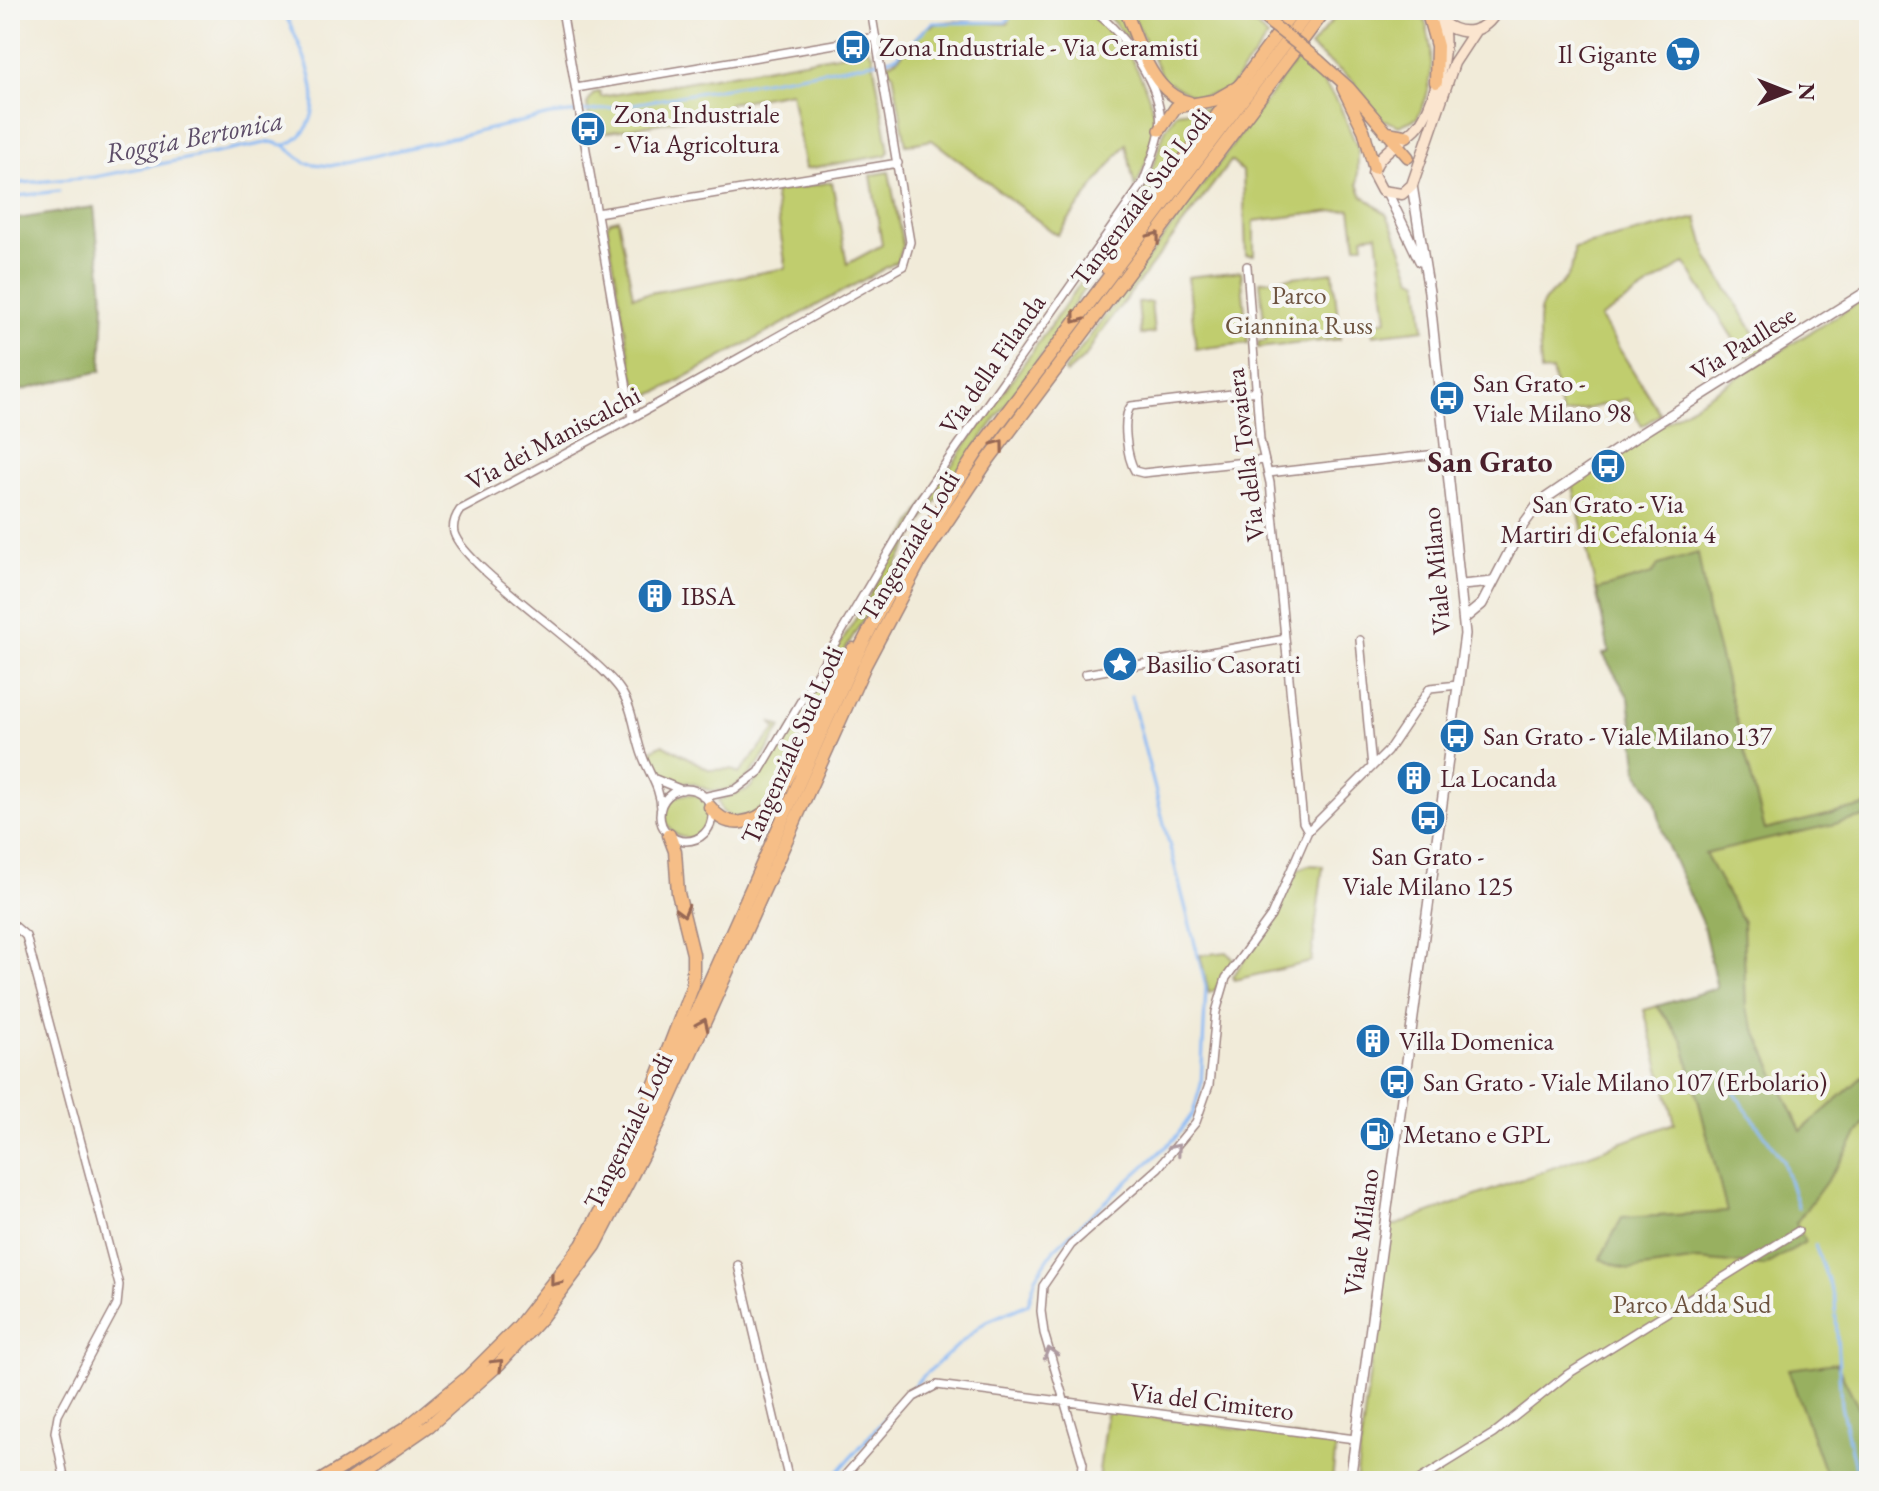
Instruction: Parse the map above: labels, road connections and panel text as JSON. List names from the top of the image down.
{
  "streets": {
    "highway": ["Tangenziale Sud Lodi", "Tangenziale Lodi"],
    "street": [
      "Via Paullese",
      "Via della Filanda",
      "Via dei Maniscalchi",
      "Via della Tovaiera",
      "Viale Milano",
      "Via del Cimitero"
    ]
  },
  "crossings": [
    ["Via Paullese", "Viale Milano"],
    ["Viale Milano", "Via del Cimitero"]
  ],
  "one_way": ["Tangenziale Sud Lodi", "Tangenziale Lodi"],
  "districts": ["San Grato"],
  "water": ["Roggia Bertonica"],
  "parks": ["Parco Giannina Russ", "Parco Adda Sud"],
  "places": {
    "bus stop": [
      "Zona Industriale - Via Ceramisti",
      "Zona Industriale - Via Agricoltura",
      "San Grato - Viale Milano 98",
      "San Grato - Via Martiri di Cefalonia 4",
      "San Grato - Viale Milano 137",
      "San Grato - Viale Milano 125",
      "San Grato - Viale Milano 107 (Erbolario)"
    ],
    "supermarket": ["Il Gigante"],
    "building": ["IBSA", "La Locanda", "Villa Domenica"],
    "place": ["Basilio Casorati"],
    "fuel station": ["Metano e GPL"]
  },
  "north": "right"
}
